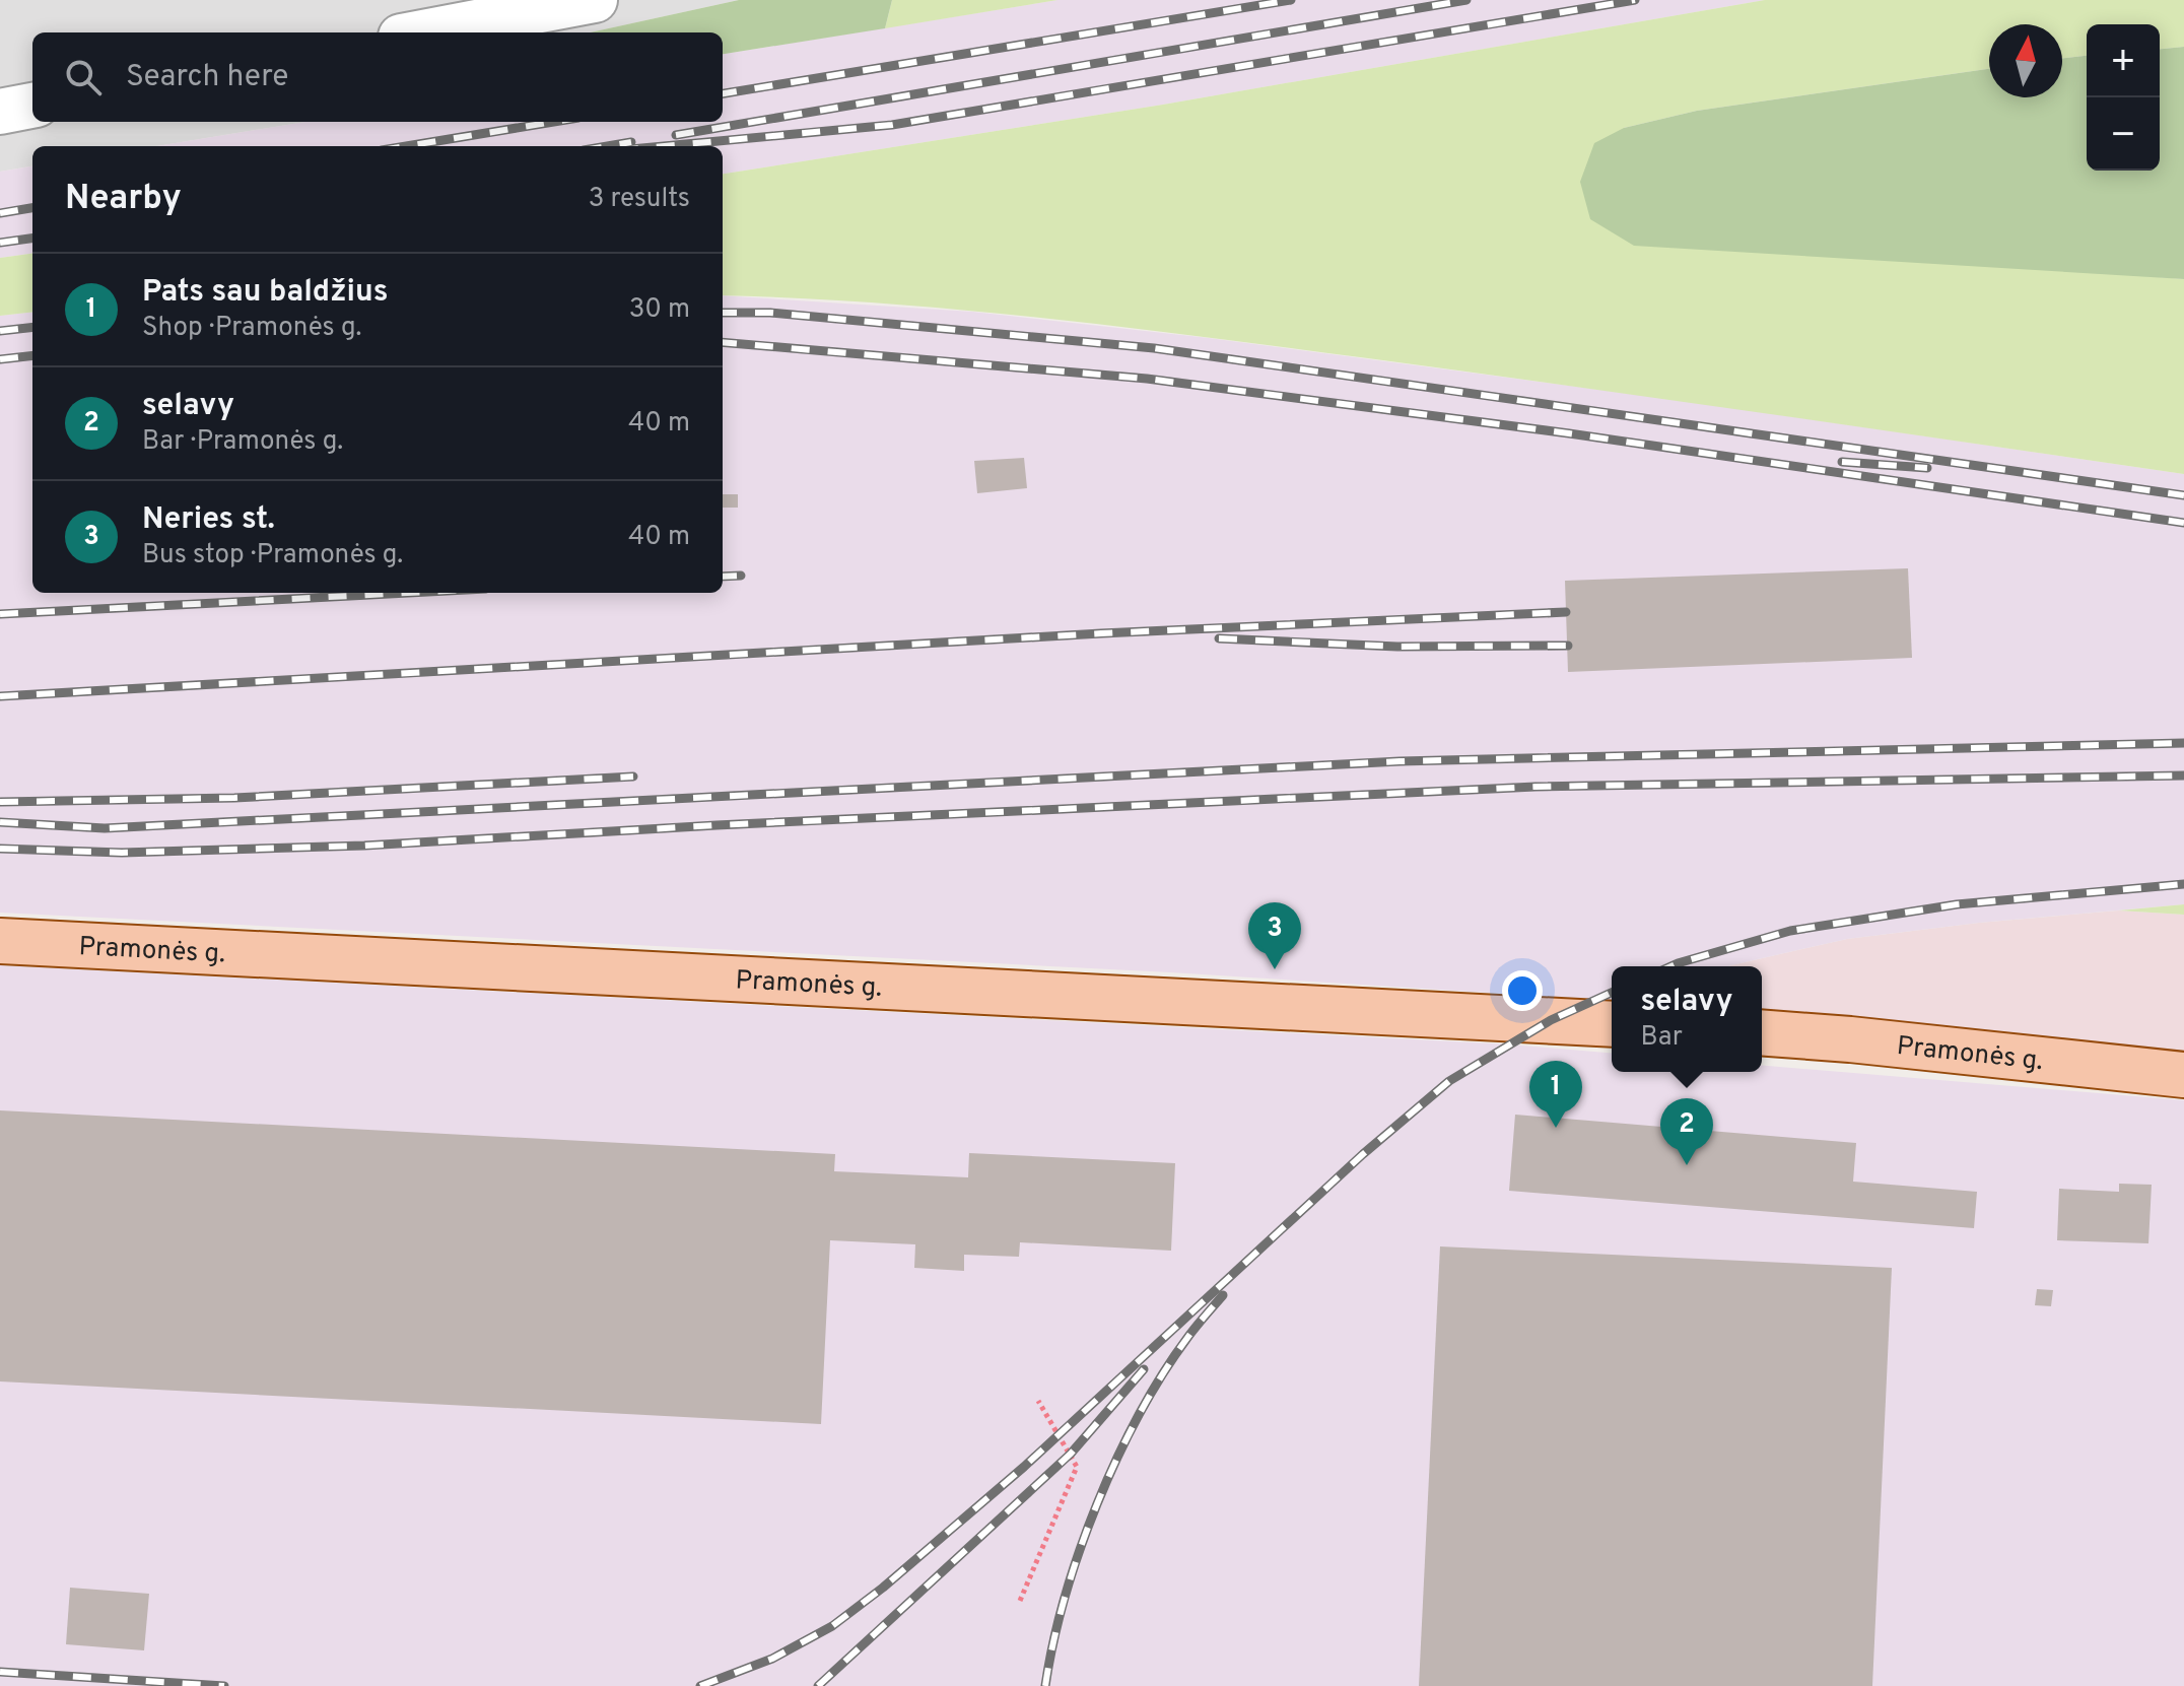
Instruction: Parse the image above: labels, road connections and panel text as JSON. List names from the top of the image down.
{
  "streets": {
    "main road": ["Pramonės g."]
  },
  "north": "top",
  "page": {
    "map_buttons": ["+", "−"],
    "search": "Search here",
    "heading": ["Nearby", "3 results"],
    "list": [
      {
        "mark": "1",
        "name": "Pats sau baldžius",
        "note": "Shop · Pramonės g.",
        "value": "30 m"
      },
      {
        "mark": "2",
        "name": "selavy",
        "note": "Bar · Pramonės g.",
        "value": "40 m"
      },
      {
        "mark": "3",
        "name": "Neries st.",
        "note": "Bus stop · Pramonės g.",
        "value": "40 m"
      }
    ],
    "pins": ["3", "1", "2"],
    "popup": ["selavy", "Bar"]
  }
}
